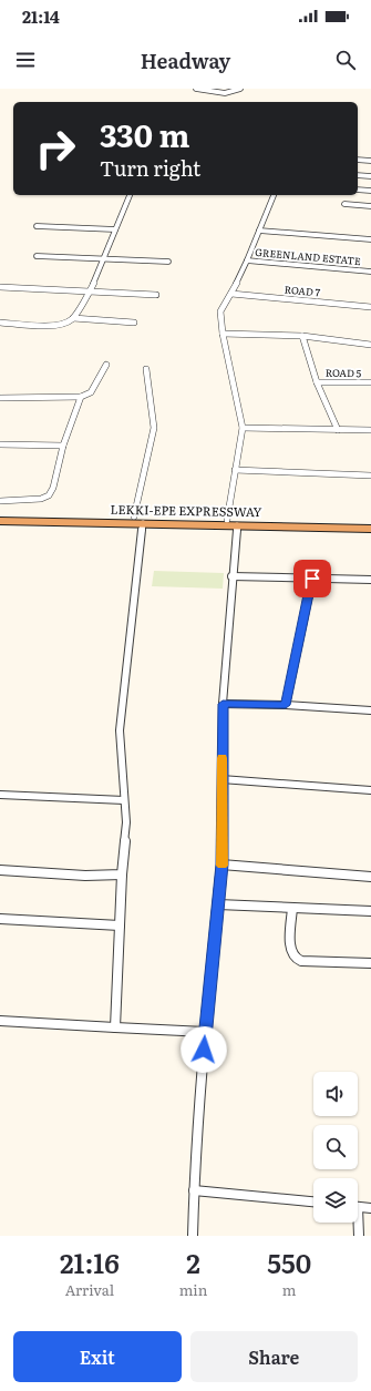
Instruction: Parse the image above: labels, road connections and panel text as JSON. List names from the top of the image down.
{
  "streets": {
    "highway": ["LEKKI-EPE EXPRESSWAY"],
    "street": ["GREENLAND ESTATE", "ROAD 7", "ROAD 5"]
  },
  "crossings": [
    ["GREENLAND ESTATE", "ROAD 7"],
    ["GREENLAND ESTATE", "LEKKI-EPE EXPRESSWAY"]
  ],
  "page": {
    "status": "21:14",
    "header": "Headway",
    "turn": ["330 m", "Turn right"],
    "eta": [
      "21:16",
      "Arrival",
      "2",
      "min",
      "550",
      "m"
    ],
    "buttons": ["Exit", "Share"]
  }
}
